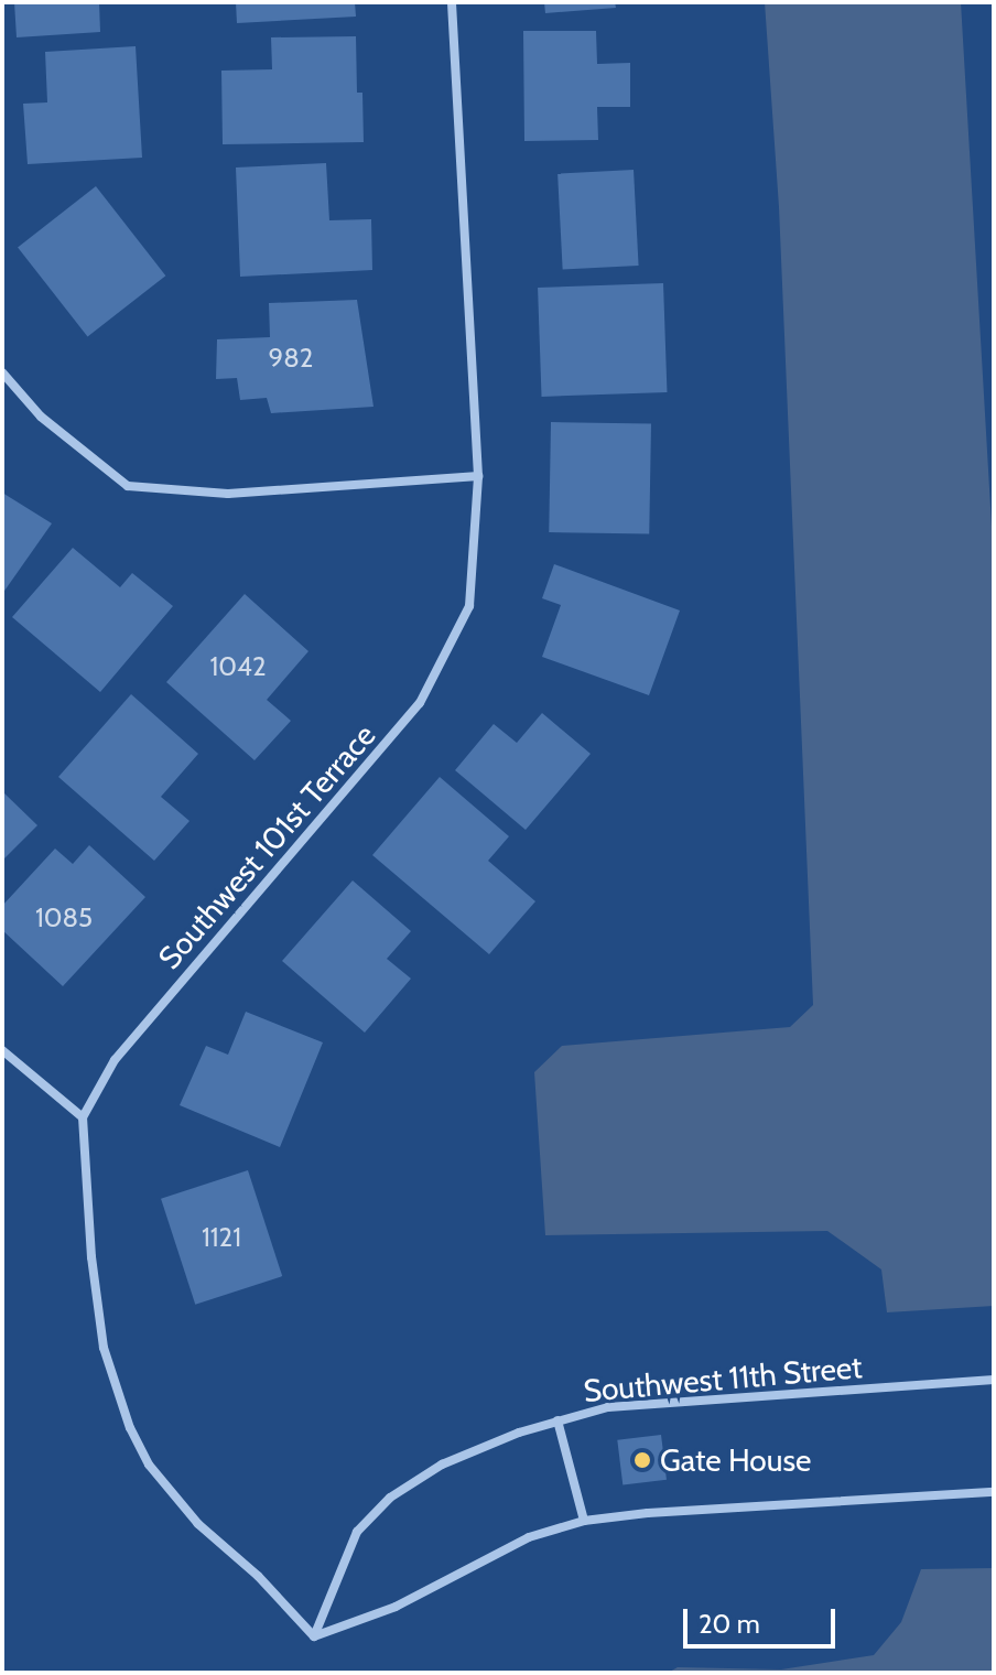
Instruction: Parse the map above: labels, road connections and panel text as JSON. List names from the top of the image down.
{
  "streets": {
    "street": ["Southwest 101st Terrace", "Southwest 11th Street"]
  },
  "places": ["Gate House"],
  "house_numbers": [
    "982",
    "1042",
    "1085",
    "1121"
  ],
  "scale_bar": "20 m"
}
